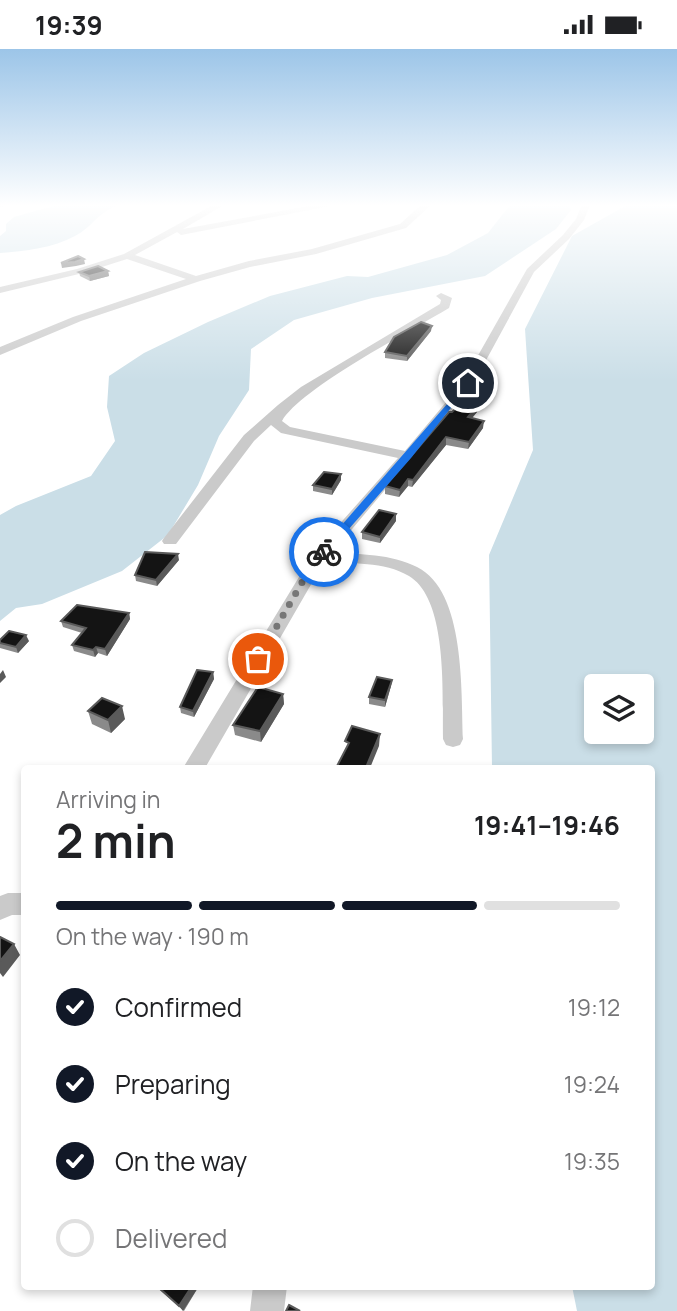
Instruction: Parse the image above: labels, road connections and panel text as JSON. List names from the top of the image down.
{
  "page": {
    "status": "19:39",
    "heading": ["2 min", "Arriving in", "19:41–19:46"],
    "bar": "On the way · 190 m",
    "list": [
      ["Confirmed", "19:12"],
      ["Preparing", "19:24"],
      ["On the way", "19:35"],
      "Delivered"
    ]
  }
}
